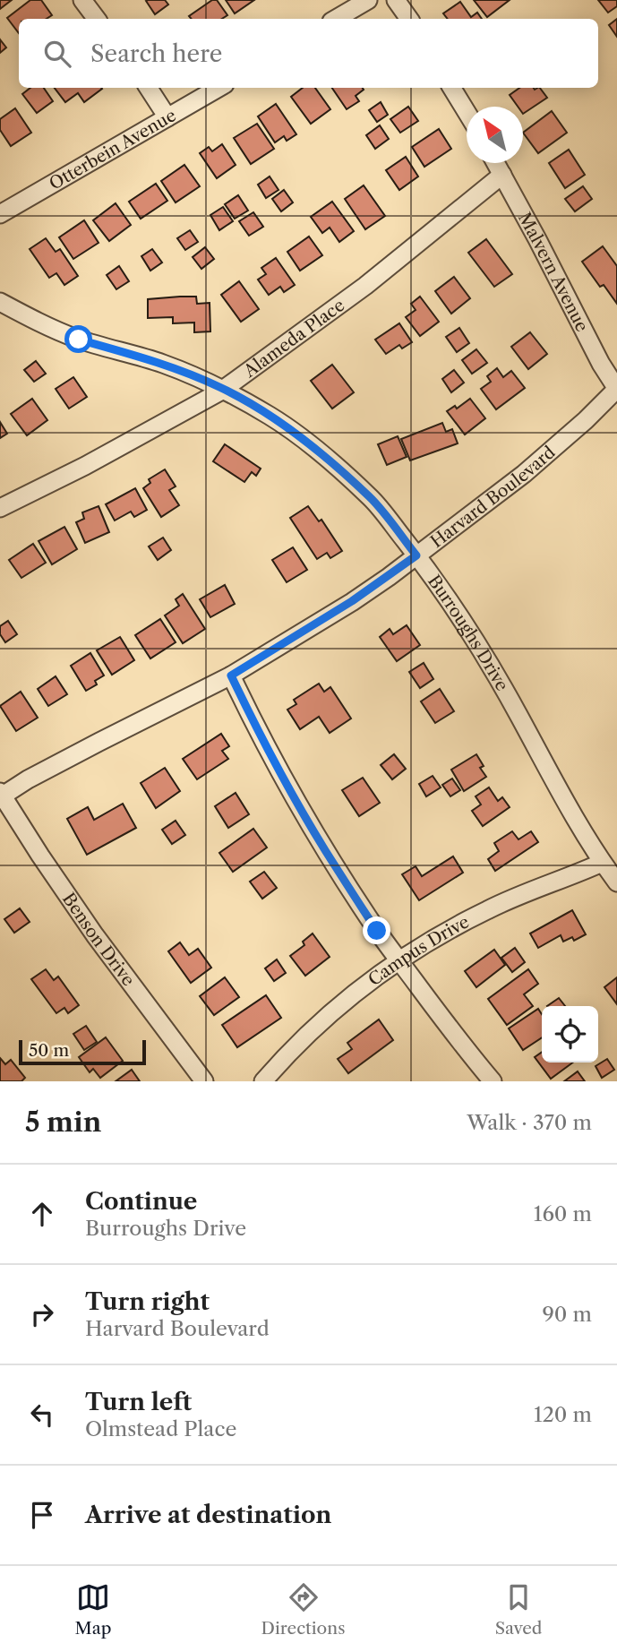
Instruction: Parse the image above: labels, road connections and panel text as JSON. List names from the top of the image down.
{
  "streets": {
    "street": [
      "Otterbein Avenue",
      "Malvern Avenue",
      "Alameda Place",
      "Harvard Boulevard",
      "Burroughs Drive",
      "Benson Drive",
      "Campus Drive"
    ]
  },
  "crossings": [
    ["Malvern Avenue", "Alameda Place"],
    ["Malvern Avenue", "Harvard Boulevard"],
    ["Alameda Place", "Burroughs Drive"],
    ["Harvard Boulevard", "Burroughs Drive"],
    ["Harvard Boulevard", "Benson Drive"],
    ["Burroughs Drive", "Campus Drive"]
  ],
  "scale_bar": "50 m",
  "north": "top left",
  "page": {
    "search": "Search here",
    "scale": "50 m",
    "heading": ["5 min", "Walk · 370 m"],
    "list": [
      ["Continue", "Burroughs Drive", "160 m"],
      ["Turn right", "Harvard Boulevard", "90 m"],
      ["Turn left", "Olmstead Place", "120 m"],
      "Arrive at destination"
    ],
    "nav": ["Map", "Directions", "Saved"]
  }
}
